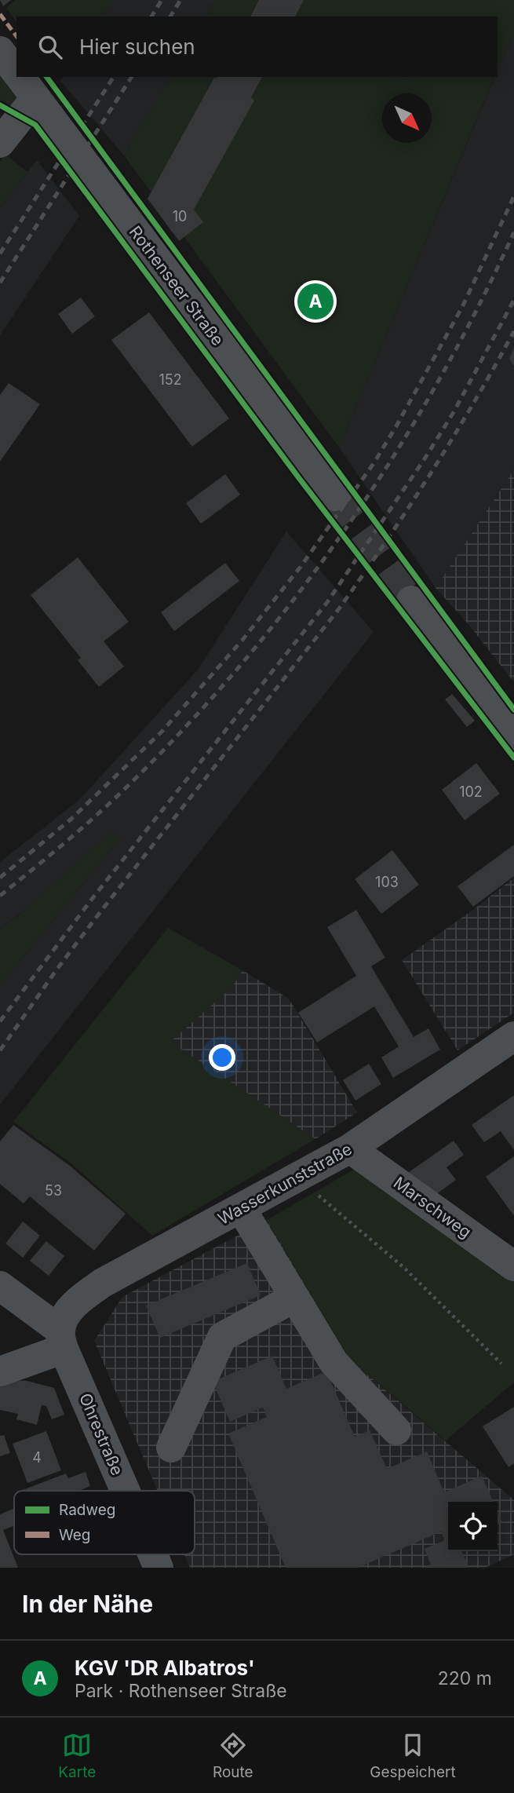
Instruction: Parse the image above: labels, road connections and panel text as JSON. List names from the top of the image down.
{
  "streets": {
    "street": [
      "Rothenseer Straße",
      "Wasserkunststraße",
      "Marschweg",
      "Ohrestraße"
    ]
  },
  "crossings": [
    ["Wasserkunststraße", "Marschweg"],
    ["Wasserkunststraße", "Ohrestraße"]
  ],
  "house_numbers": [
    "10",
    "152",
    "102",
    "103",
    "53",
    "4"
  ],
  "legend": ["Radweg", "Weg"],
  "north": "bottom right",
  "page": {
    "search": "Hier suchen",
    "pins": "A",
    "heading": "In der Nähe",
    "list": [
      {
        "mark": "A",
        "name": "KGV 'DR Albatros'",
        "note": "Park · Rothenseer Straße",
        "value": "220 m"
      }
    ],
    "nav": ["Karte", "Route", "Gespeichert"]
  }
}
